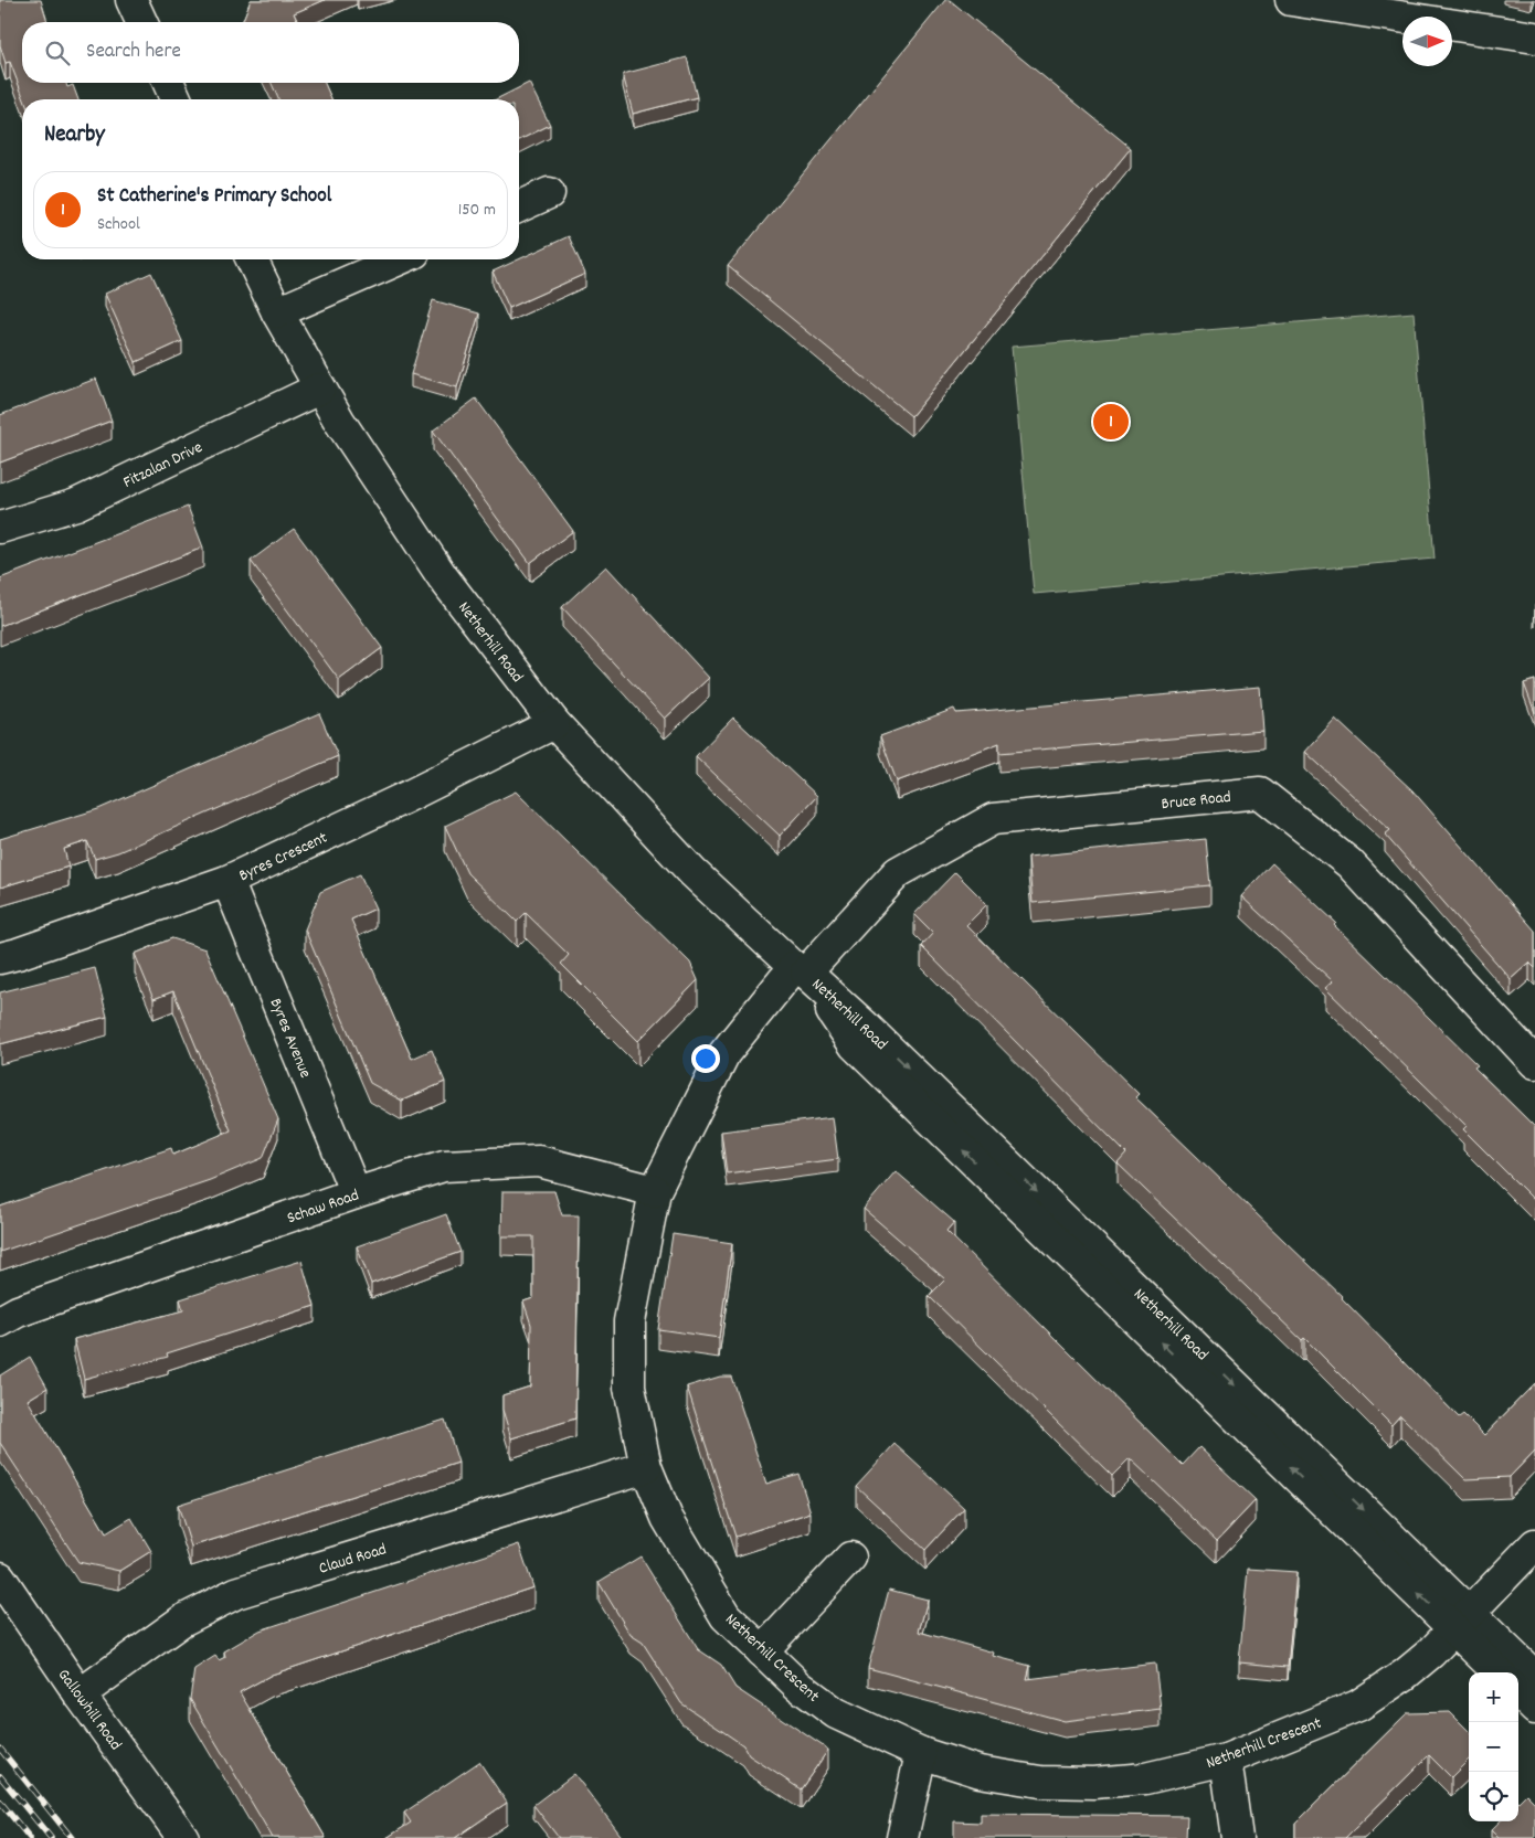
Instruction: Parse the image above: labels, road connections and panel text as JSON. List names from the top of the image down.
{
  "streets": {
    "street": [
      "Fitzalan Drive",
      "Netherhill Road",
      "Bruce Road",
      "Byres Crescent",
      "Byres Avenue",
      "Schaw Road",
      "Claud Road",
      "Netherhill Crescent",
      "Gallowhill Road"
    ]
  },
  "crossings": [
    ["Fitzalan Drive", "Netherhill Road"],
    ["Netherhill Road", "Bruce Road"],
    ["Netherhill Road", "Byres Crescent"],
    ["Netherhill Road", "Netherhill Crescent"],
    ["Bruce Road", "Netherhill Crescent"],
    ["Byres Crescent", "Byres Avenue"],
    ["Byres Avenue", "Schaw Road"],
    ["Schaw Road", "Netherhill Crescent"],
    ["Claud Road", "Netherhill Crescent"],
    ["Claud Road", "Gallowhill Road"]
  ],
  "north": "right",
  "page": {
    "search": "Search here",
    "heading": "Nearby",
    "list": [
      {
        "mark": "1",
        "name": "St Catherine's Primary School",
        "note": "School",
        "value": "150 m"
      }
    ],
    "pins": "1",
    "map_buttons": ["+", "−"]
  }
}
